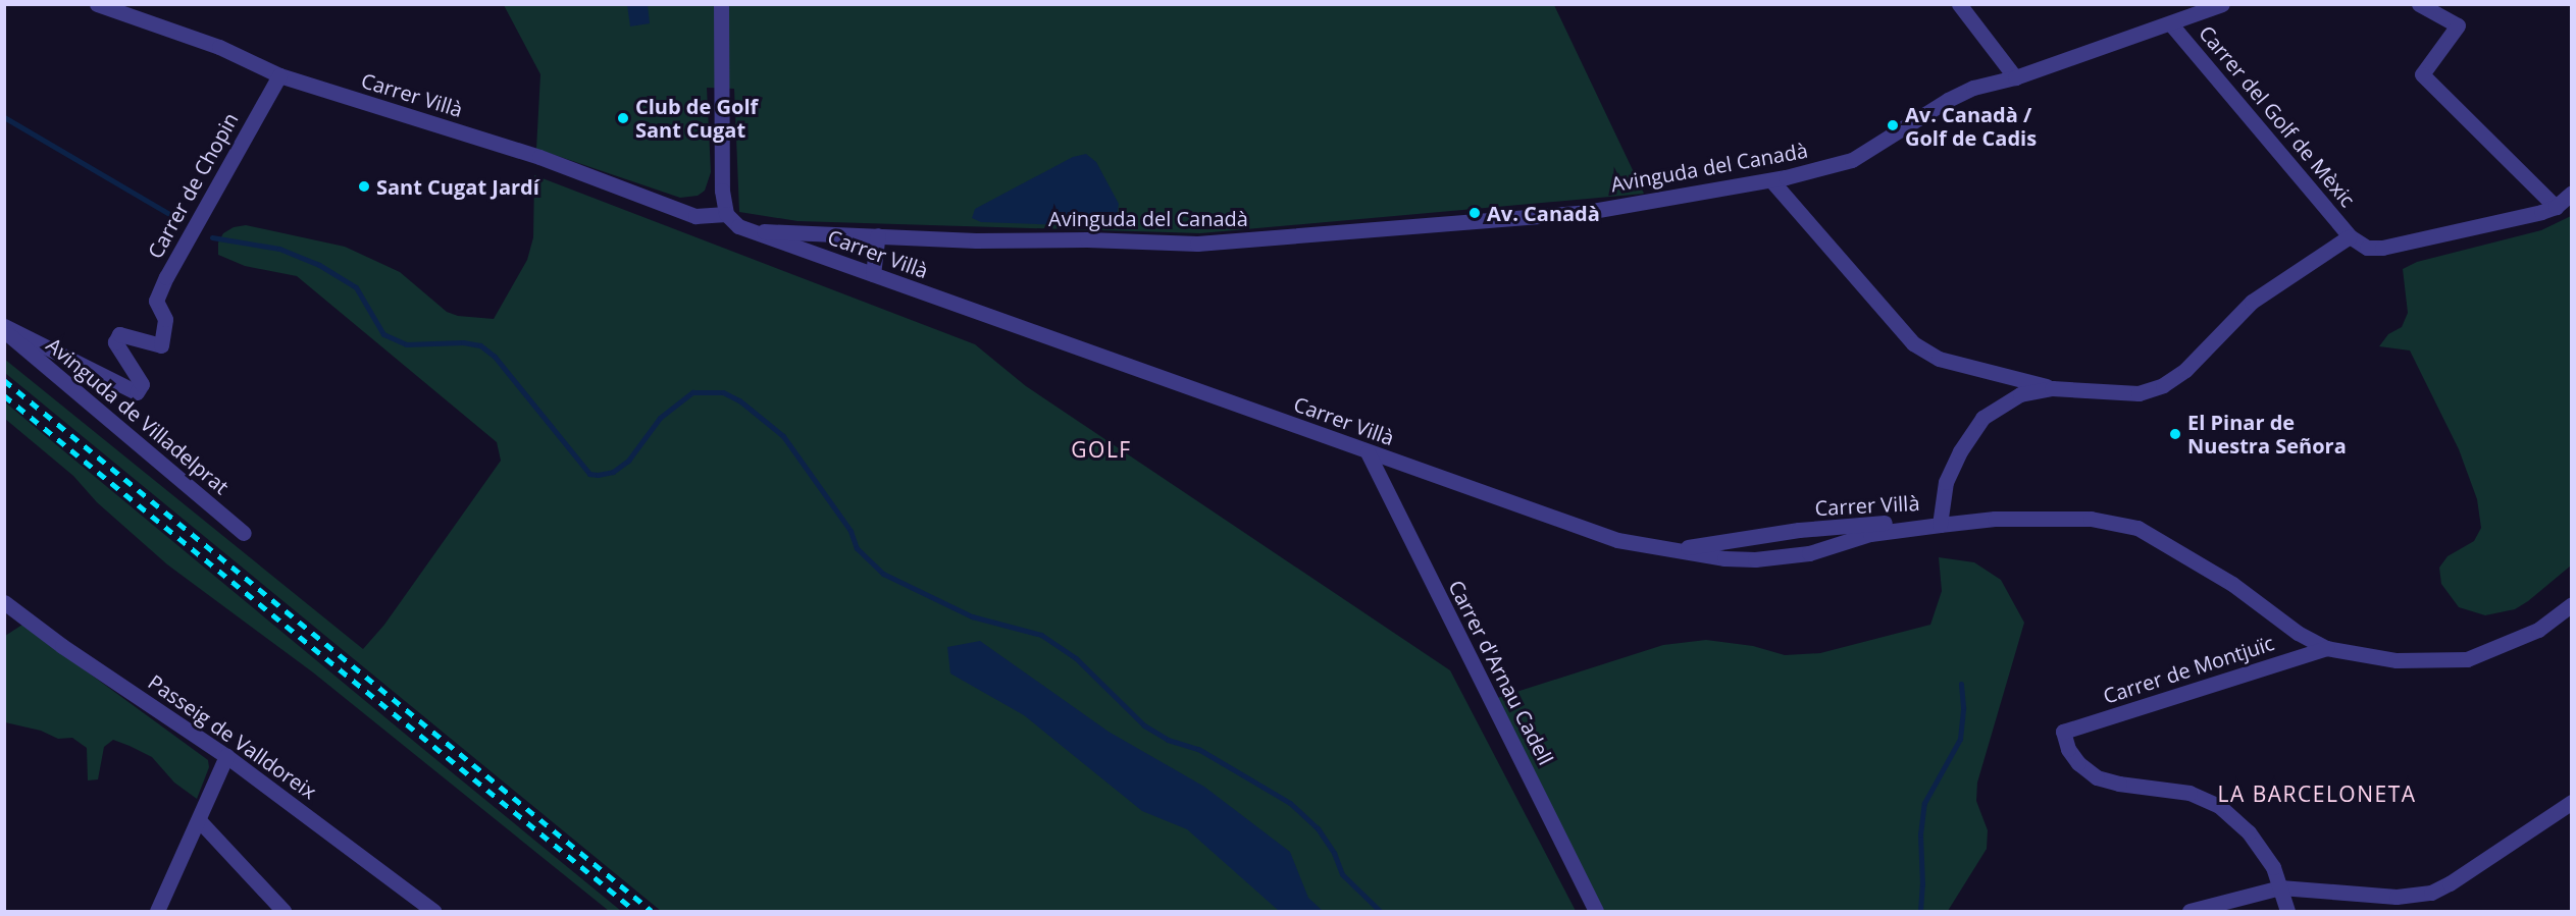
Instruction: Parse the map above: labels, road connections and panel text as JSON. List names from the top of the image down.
{
  "streets": {
    "street": [
      "Carrer Villà",
      "Carrer del Golf de Mèxic",
      "Avinguda del Canadà",
      "Carrer de Chopin",
      "Avinguda de Villadelprat",
      "Carrer de Montjuïc",
      "Carrer d'Arnau Cadell",
      "Passeig de Valldoreix"
    ]
  },
  "crossings": [
    ["Carrer Villà", "Avinguda del Canadà"],
    ["Carrer Villà", "Carrer de Chopin"],
    ["Carrer Villà", "Carrer d'Arnau Cadell"],
    ["Carrer del Golf de Mèxic", "Avinguda del Canadà"]
  ],
  "districts": ["GOLF", "LA BARCELONETA"],
  "places": [
    "Club de Golf Sant Cugat",
    "Av. Canadà / Golf de Cadis",
    "Sant Cugat Jardí",
    "Av. Canadà",
    "El Pinar de Nuestra Señora"
  ]
}
